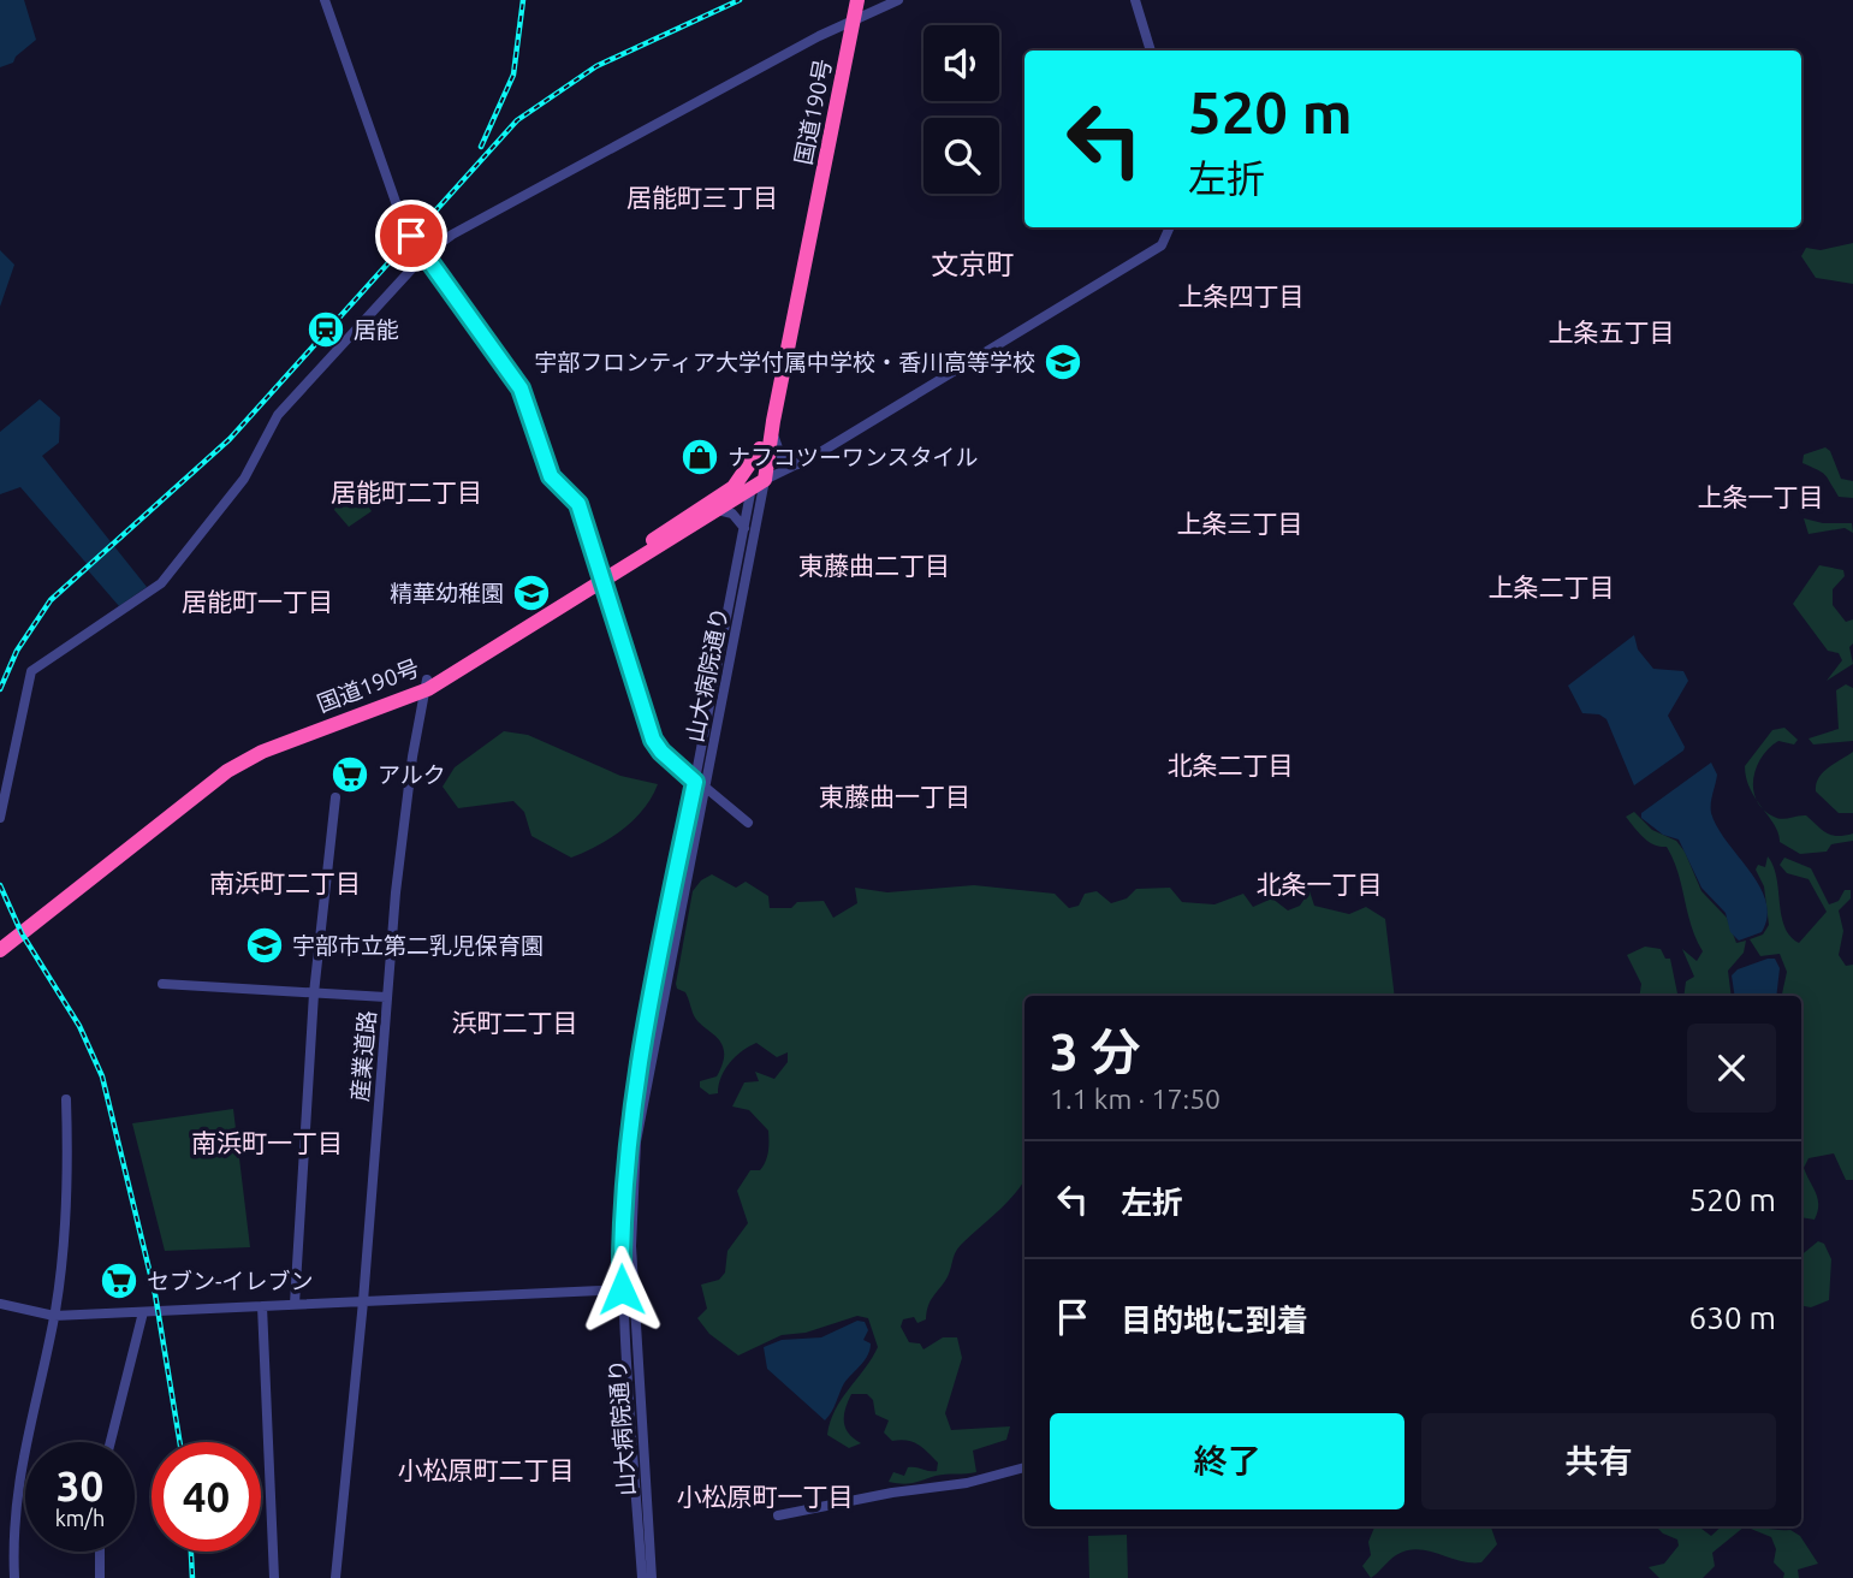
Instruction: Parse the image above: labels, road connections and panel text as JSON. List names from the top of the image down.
{
  "streets": {
    "highway": ["国道190号"],
    "street": ["山大病院通り", "産業道路"]
  },
  "crossings": [
    ["国道190号", "山大病院通り"],
    ["国道190号", "産業道路"]
  ],
  "districts": [
    "居能町三丁目",
    "文京町",
    "上条四丁目",
    "上条五丁目",
    "居能町二丁目",
    "上条一丁目",
    "上条三丁目",
    "東藤曲二丁目",
    "上条二丁目",
    "居能町一丁目",
    "北条二丁目",
    "東藤曲一丁目",
    "南浜町二丁目",
    "北条一丁目",
    "浜町二丁目",
    "南浜町一丁目",
    "小松原町二丁目",
    "小松原町一丁目"
  ],
  "places": {
    "station": ["居能"],
    "school or university": ["宇部フロンティア大学付属中学校・香川高等学校", "精華幼稚園", "宇部市立第二乳児保育園"],
    "shop": ["ナフコツーワンスタイル"],
    "supermarket": ["アルク", "セブン-イレブン"]
  },
  "page": {
    "turn": ["520 m", "左折"],
    "heading": ["3 分", "1.1 km · 17:50"],
    "list": [
      {
        "name": "左折",
        "value": "520 m"
      },
      {
        "name": "目的地に到着",
        "value": "630 m"
      }
    ],
    "buttons": ["終了", "共有"],
    "speed": "30 km/h",
    "limit": "40"
  }
}
